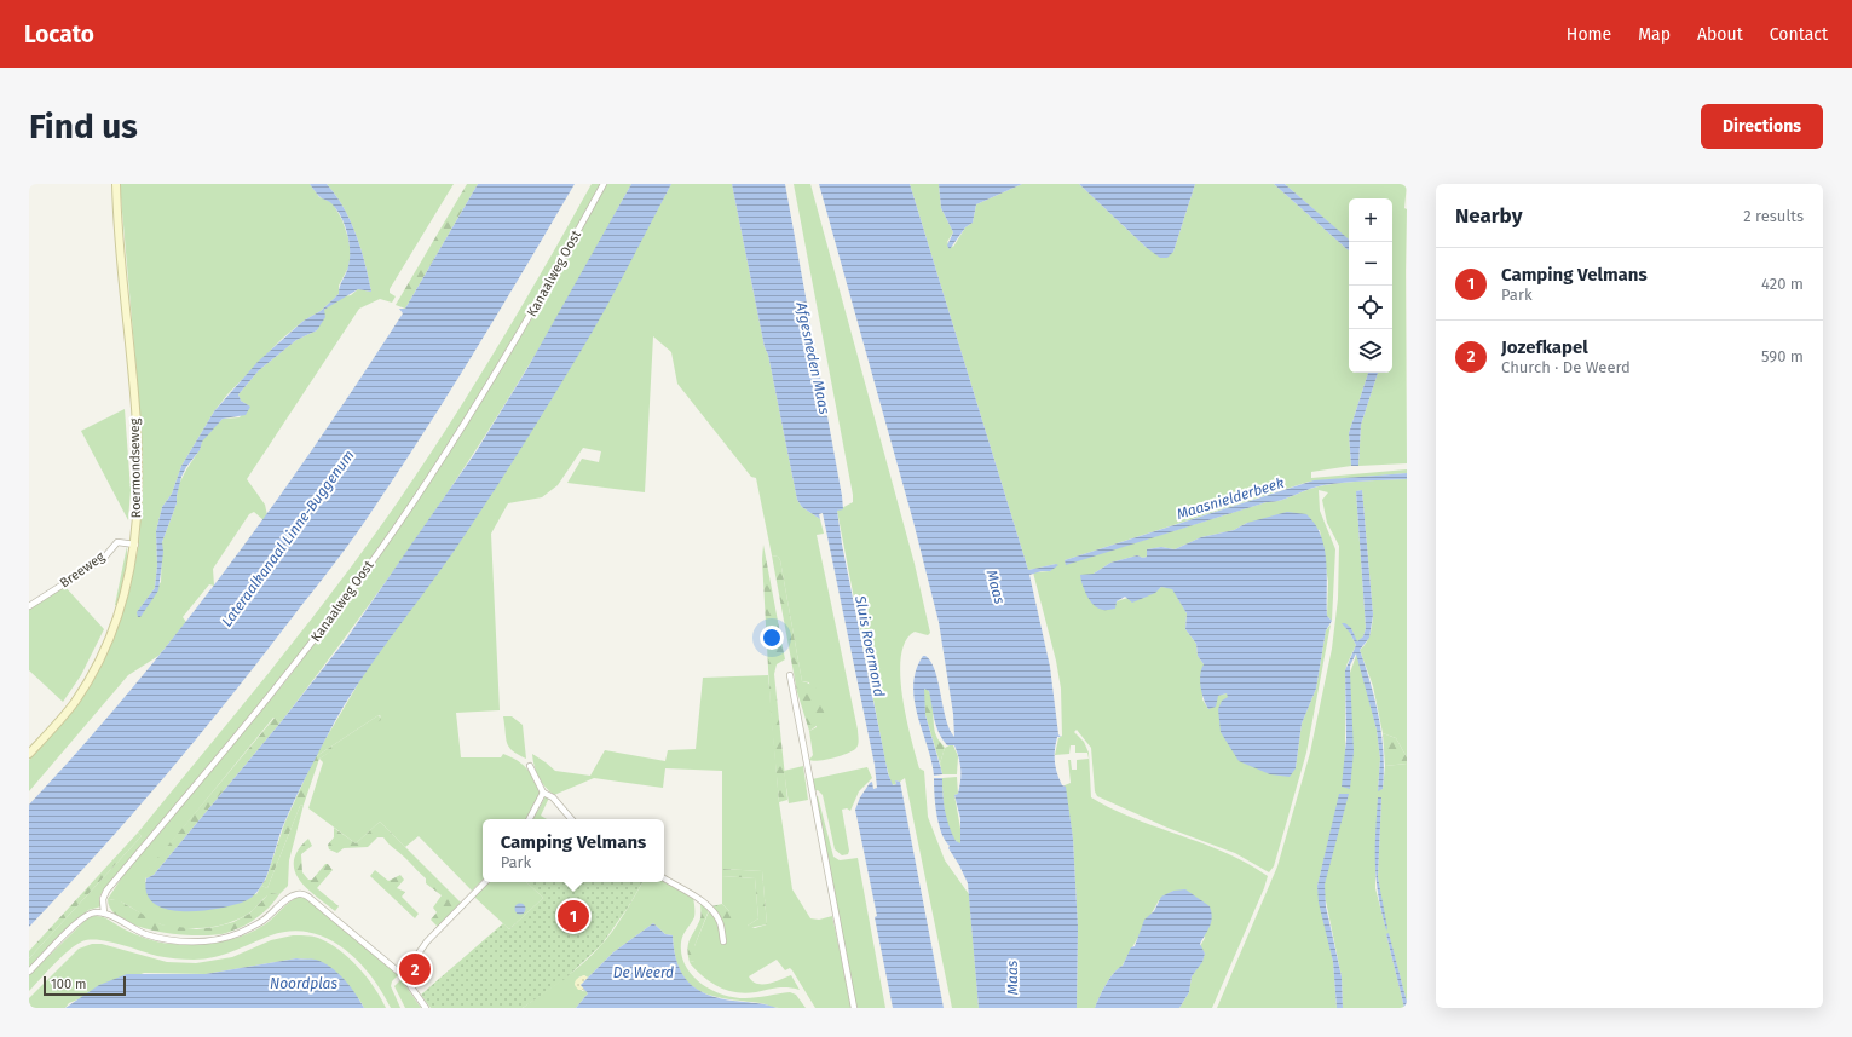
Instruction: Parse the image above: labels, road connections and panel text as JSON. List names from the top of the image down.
{
  "streets": {
    "main road": ["Roermondseweg"],
    "street": ["Kanaalweg Oost", "Breeweg"]
  },
  "crossings": [
    ["Roermondseweg", "Breeweg"]
  ],
  "water": [
    "Afgesneden Maas",
    "Maasnielderbeek",
    "Lateraalkanaal Linne-Buggenum",
    "Maas",
    "Sluis Roermond",
    "De Weerd",
    "Noordplas"
  ],
  "scale_bar": "100 m",
  "page": {
    "header": "Locato",
    "nav": [
      "Home",
      "Map",
      "About",
      "Contact"
    ],
    "buttons": "Directions",
    "title": "Find us",
    "heading": ["Nearby", "2 results"],
    "map_buttons": ["+", "−"],
    "list": [
      {
        "mark": "1",
        "name": "Camping Velmans",
        "note": "Park",
        "value": "420 m"
      },
      {
        "mark": "2",
        "name": "Jozefkapel",
        "note": "Church · De Weerd",
        "value": "590 m"
      }
    ],
    "popup": ["Camping Velmans", "Park"],
    "pins": ["1", "2"],
    "scale": "100 m"
  }
}
